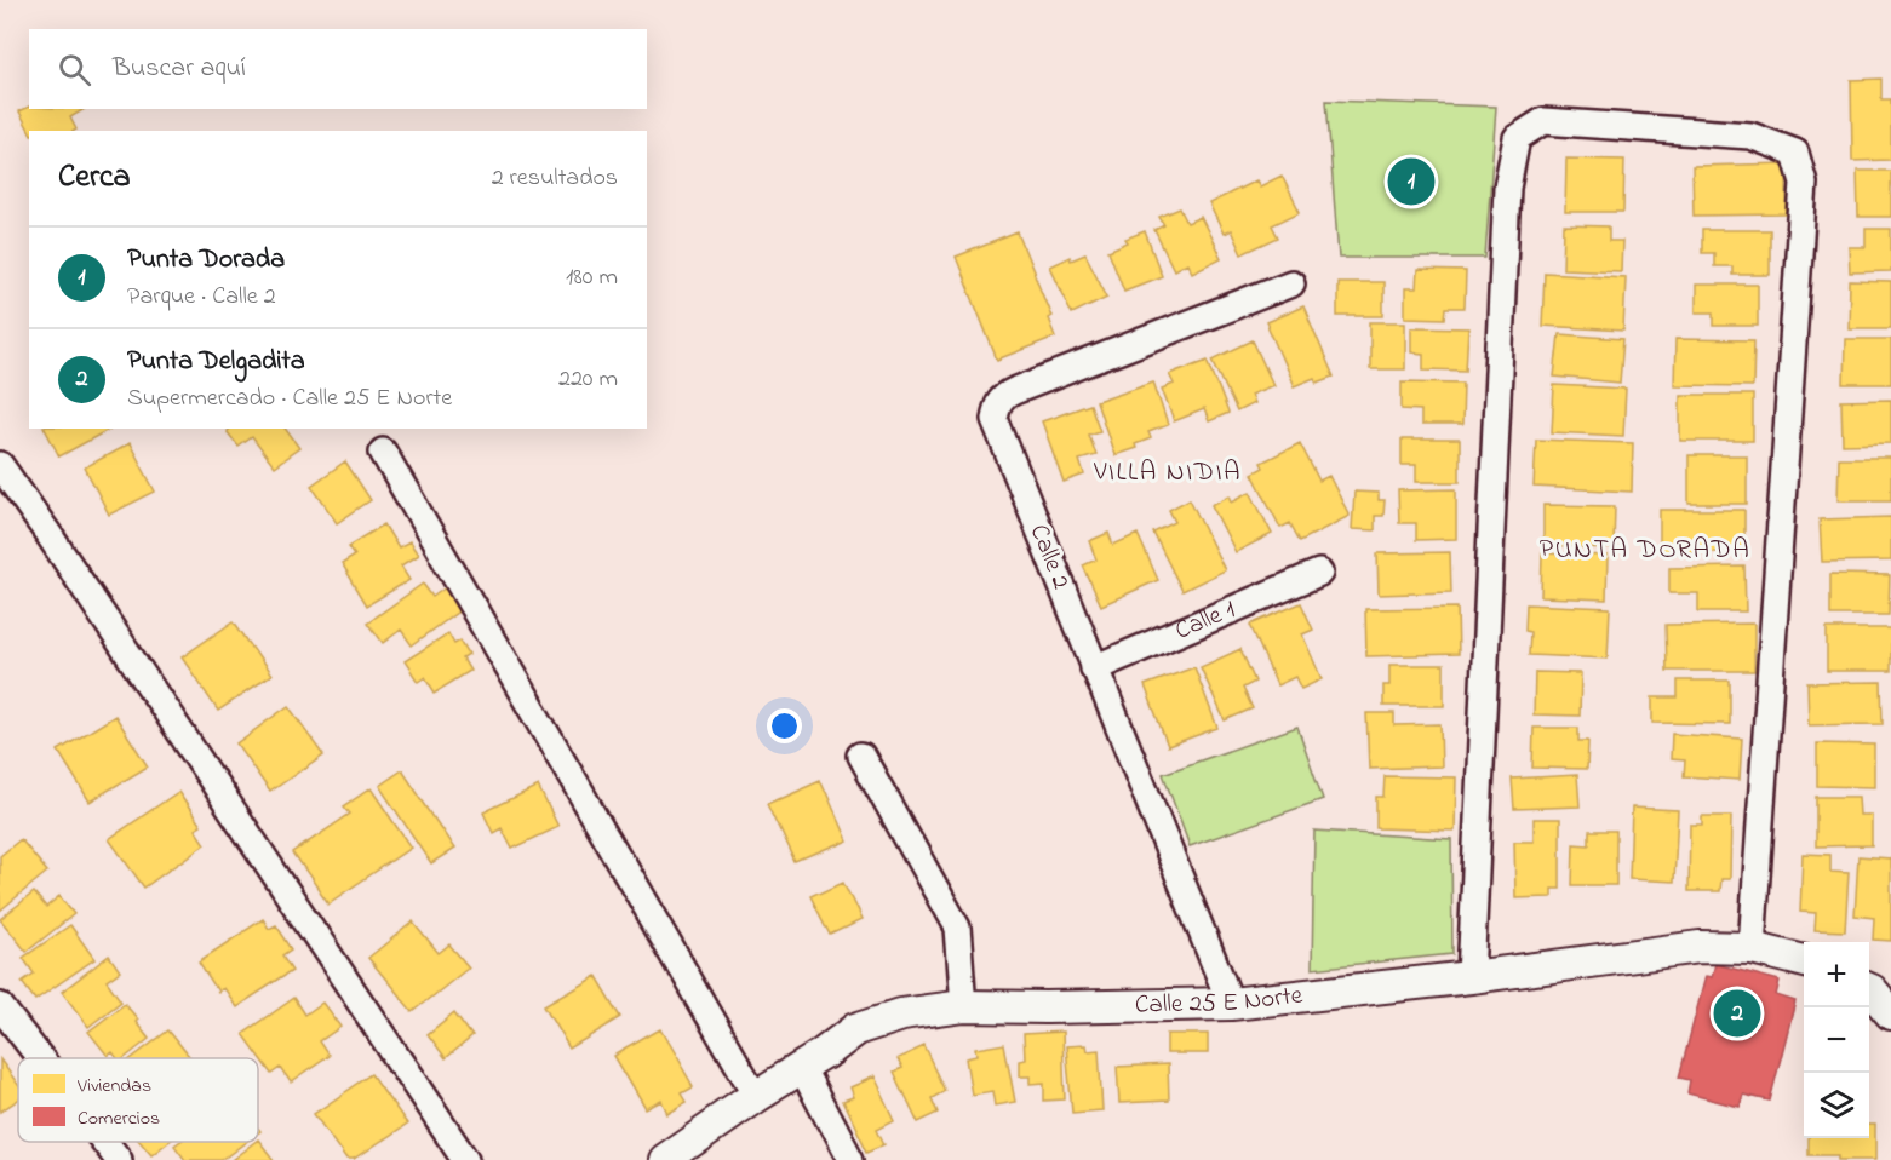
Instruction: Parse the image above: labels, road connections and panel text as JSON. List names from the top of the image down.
{
  "streets": {
    "street": ["Calle 2", "Calle 1", "Calle 25 E Norte"]
  },
  "crossings": [
    ["Calle 2", "Calle 1"],
    ["Calle 2", "Calle 25 E Norte"]
  ],
  "districts": ["VILLA NIDIA", "PUNTA DORADA"],
  "legend": ["Viviendas", "Comercios"],
  "page": {
    "search": "Buscar aquí",
    "heading": ["Cerca", "2 resultados"],
    "pins": ["1", "2"],
    "list": [
      {
        "mark": "1",
        "name": "Punta Dorada",
        "note": "Parque · Calle 2",
        "value": "180 m"
      },
      {
        "mark": "2",
        "name": "Punta Delgadita",
        "note": "Supermercado · Calle 25 E Norte",
        "value": "220 m"
      }
    ],
    "map_buttons": ["+", "−"]
  }
}
